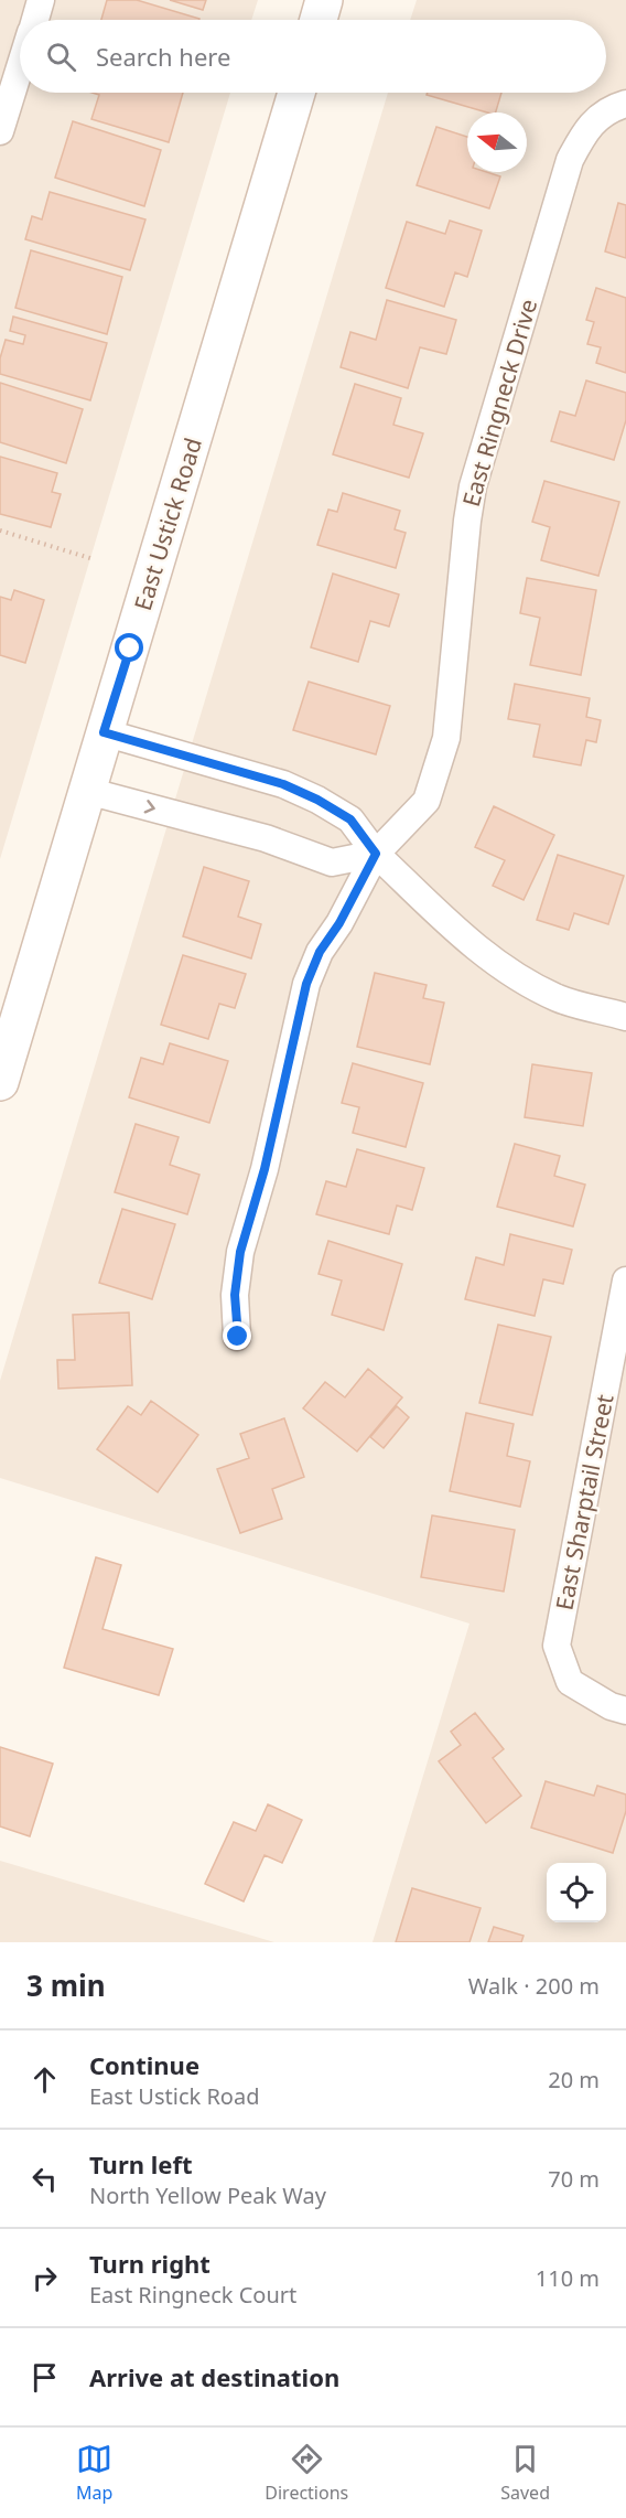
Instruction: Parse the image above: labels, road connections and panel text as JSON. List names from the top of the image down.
{
  "streets": {
    "main road": ["East Ustick Road"],
    "street": ["East Ringneck Drive", "East Sharptail Street"]
  },
  "north": "left",
  "page": {
    "search": "Search here",
    "heading": ["3 min", "Walk · 200 m"],
    "list": [
      ["Continue", "East Ustick Road", "20 m"],
      ["Turn left", "North Yellow Peak Way", "70 m"],
      ["Turn right", "East Ringneck Court", "110 m"],
      "Arrive at destination"
    ],
    "nav": ["Map", "Directions", "Saved"]
  }
}
